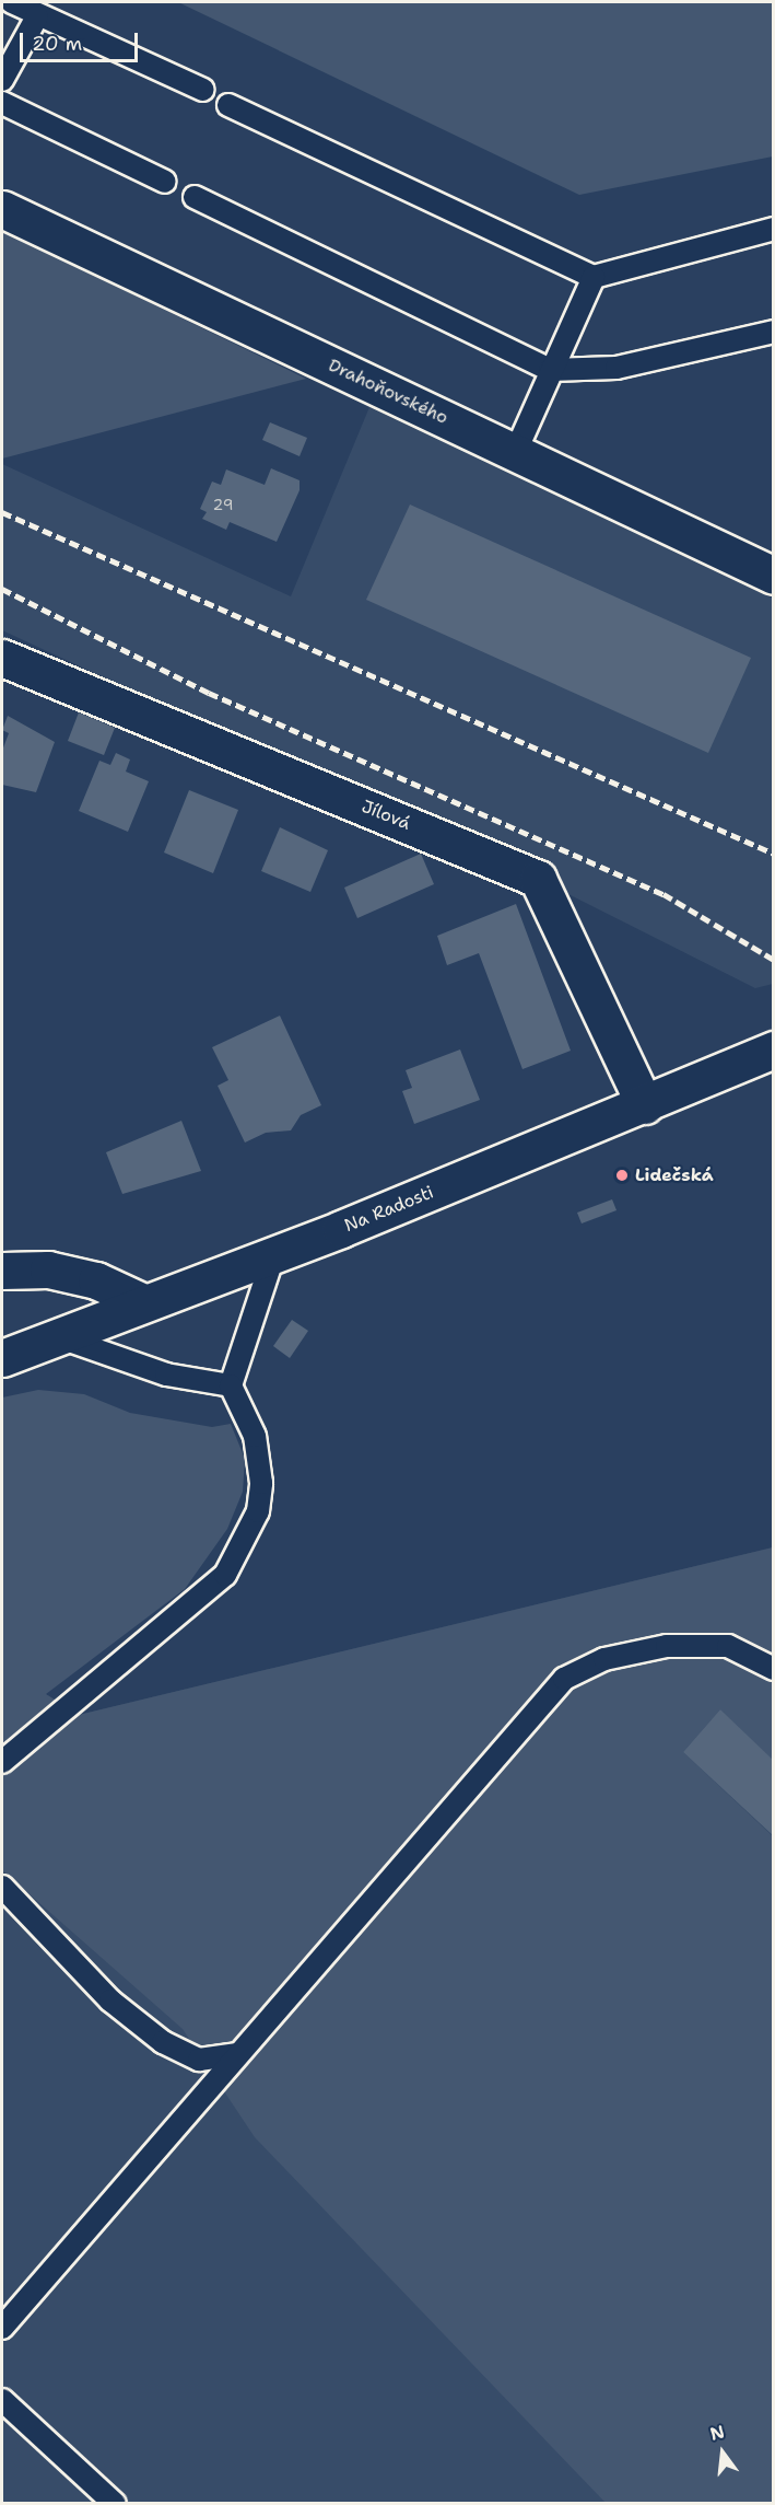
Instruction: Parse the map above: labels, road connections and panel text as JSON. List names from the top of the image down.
{
  "streets": {
    "street": ["Drahoňovského", "Jílová", "Na Radosti"]
  },
  "crossings": [
    ["Jílová", "Na Radosti"]
  ],
  "places": ["Lidečská"],
  "house_numbers": ["29"],
  "scale_bar": "20 m",
  "north": "top"
}
